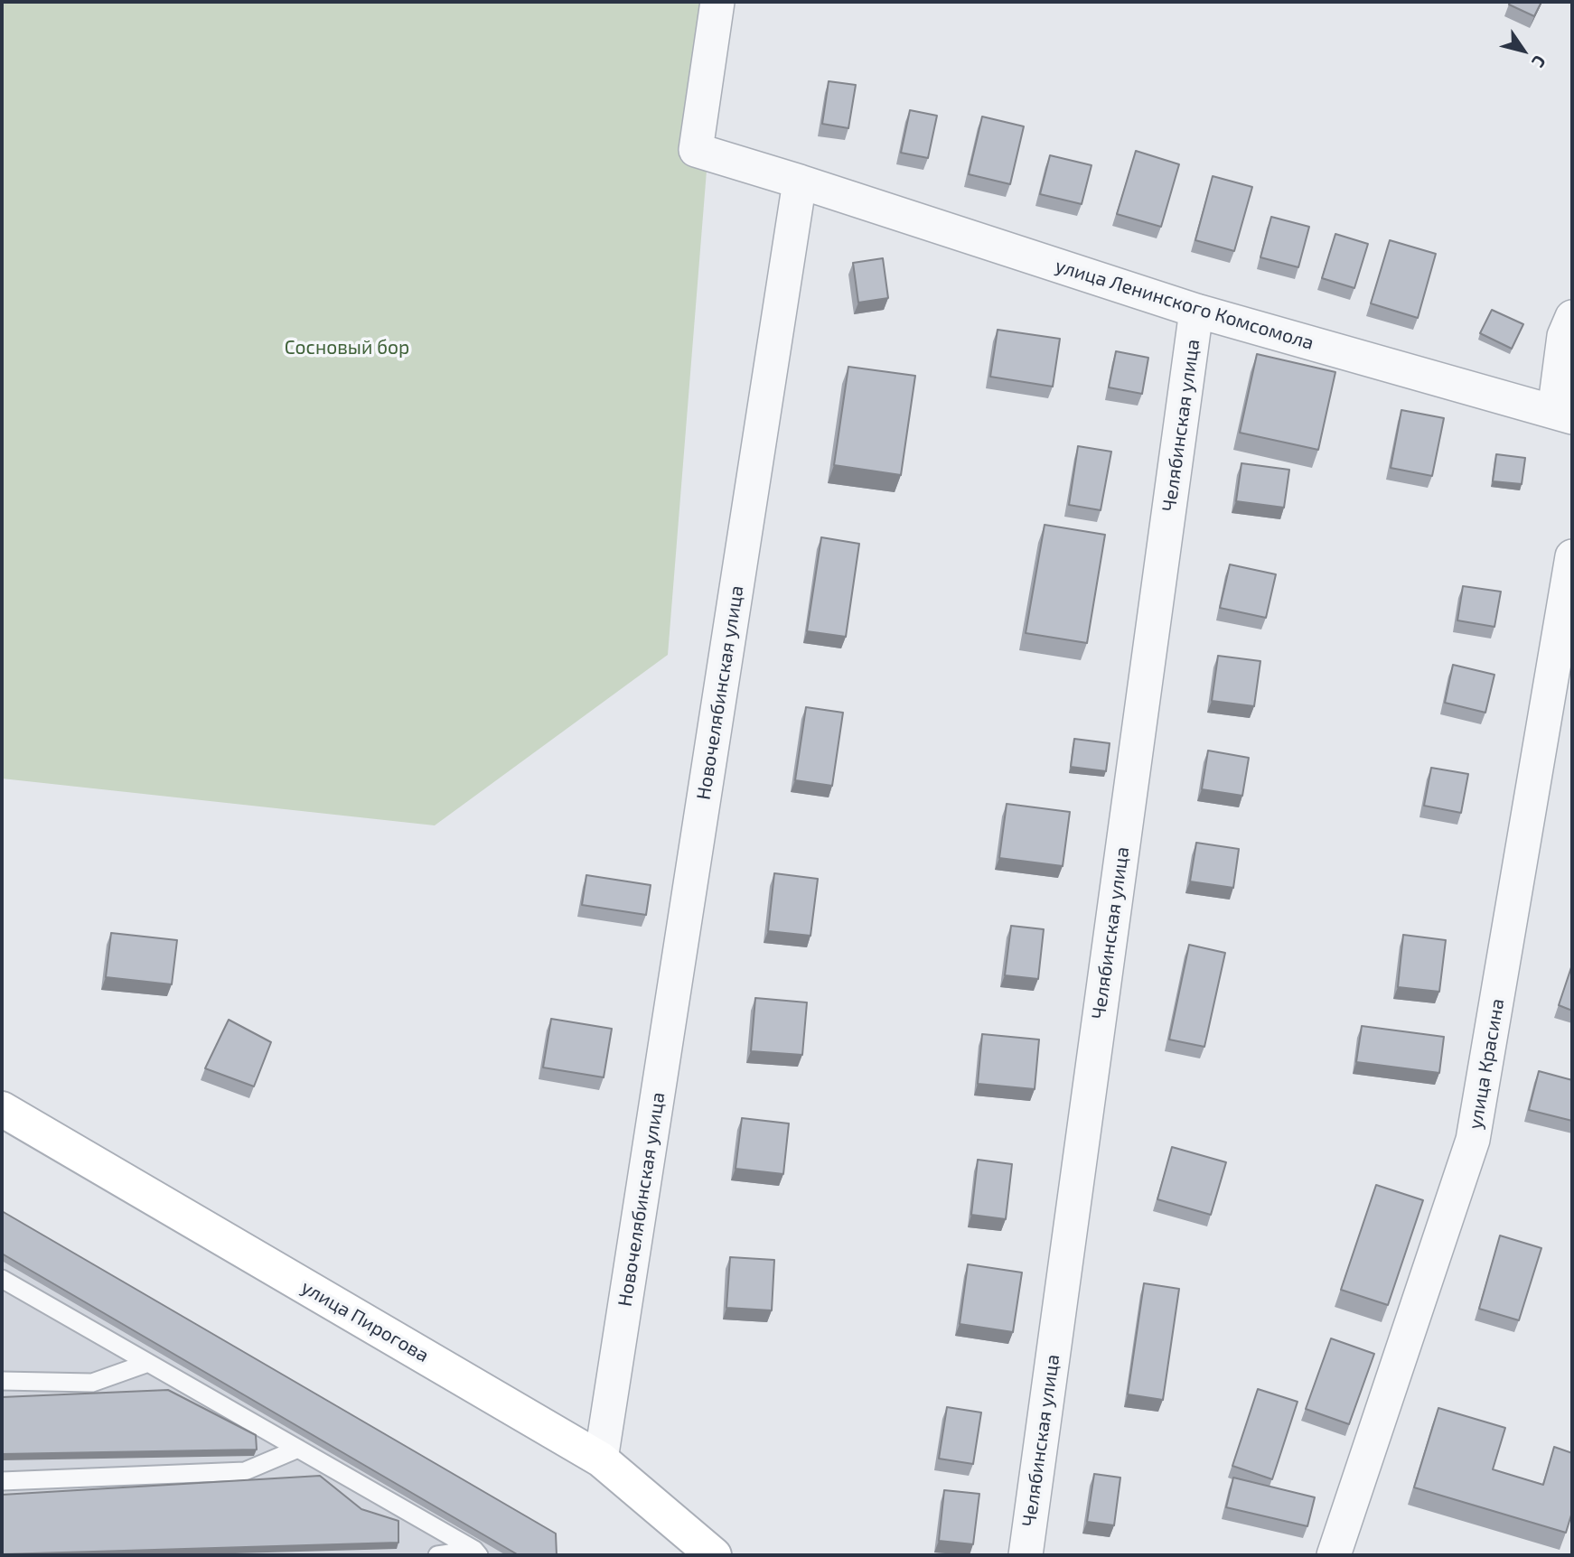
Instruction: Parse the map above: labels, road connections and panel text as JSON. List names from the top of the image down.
{
  "streets": {
    "street": [
      "улица Ленинского Комсомола",
      "Челябинская улица",
      "Новочелябинская улица",
      "улица Красина",
      "улица Пирогова"
    ]
  },
  "crossings": [
    ["улица Ленинского Комсомола", "Челябинская улица"],
    ["улица Ленинского Комсомола", "Новочелябинская улица"],
    ["Новочелябинская улица", "улица Пирогова"]
  ],
  "parks": ["Сосновый бор"],
  "north": "bottom right"
}
